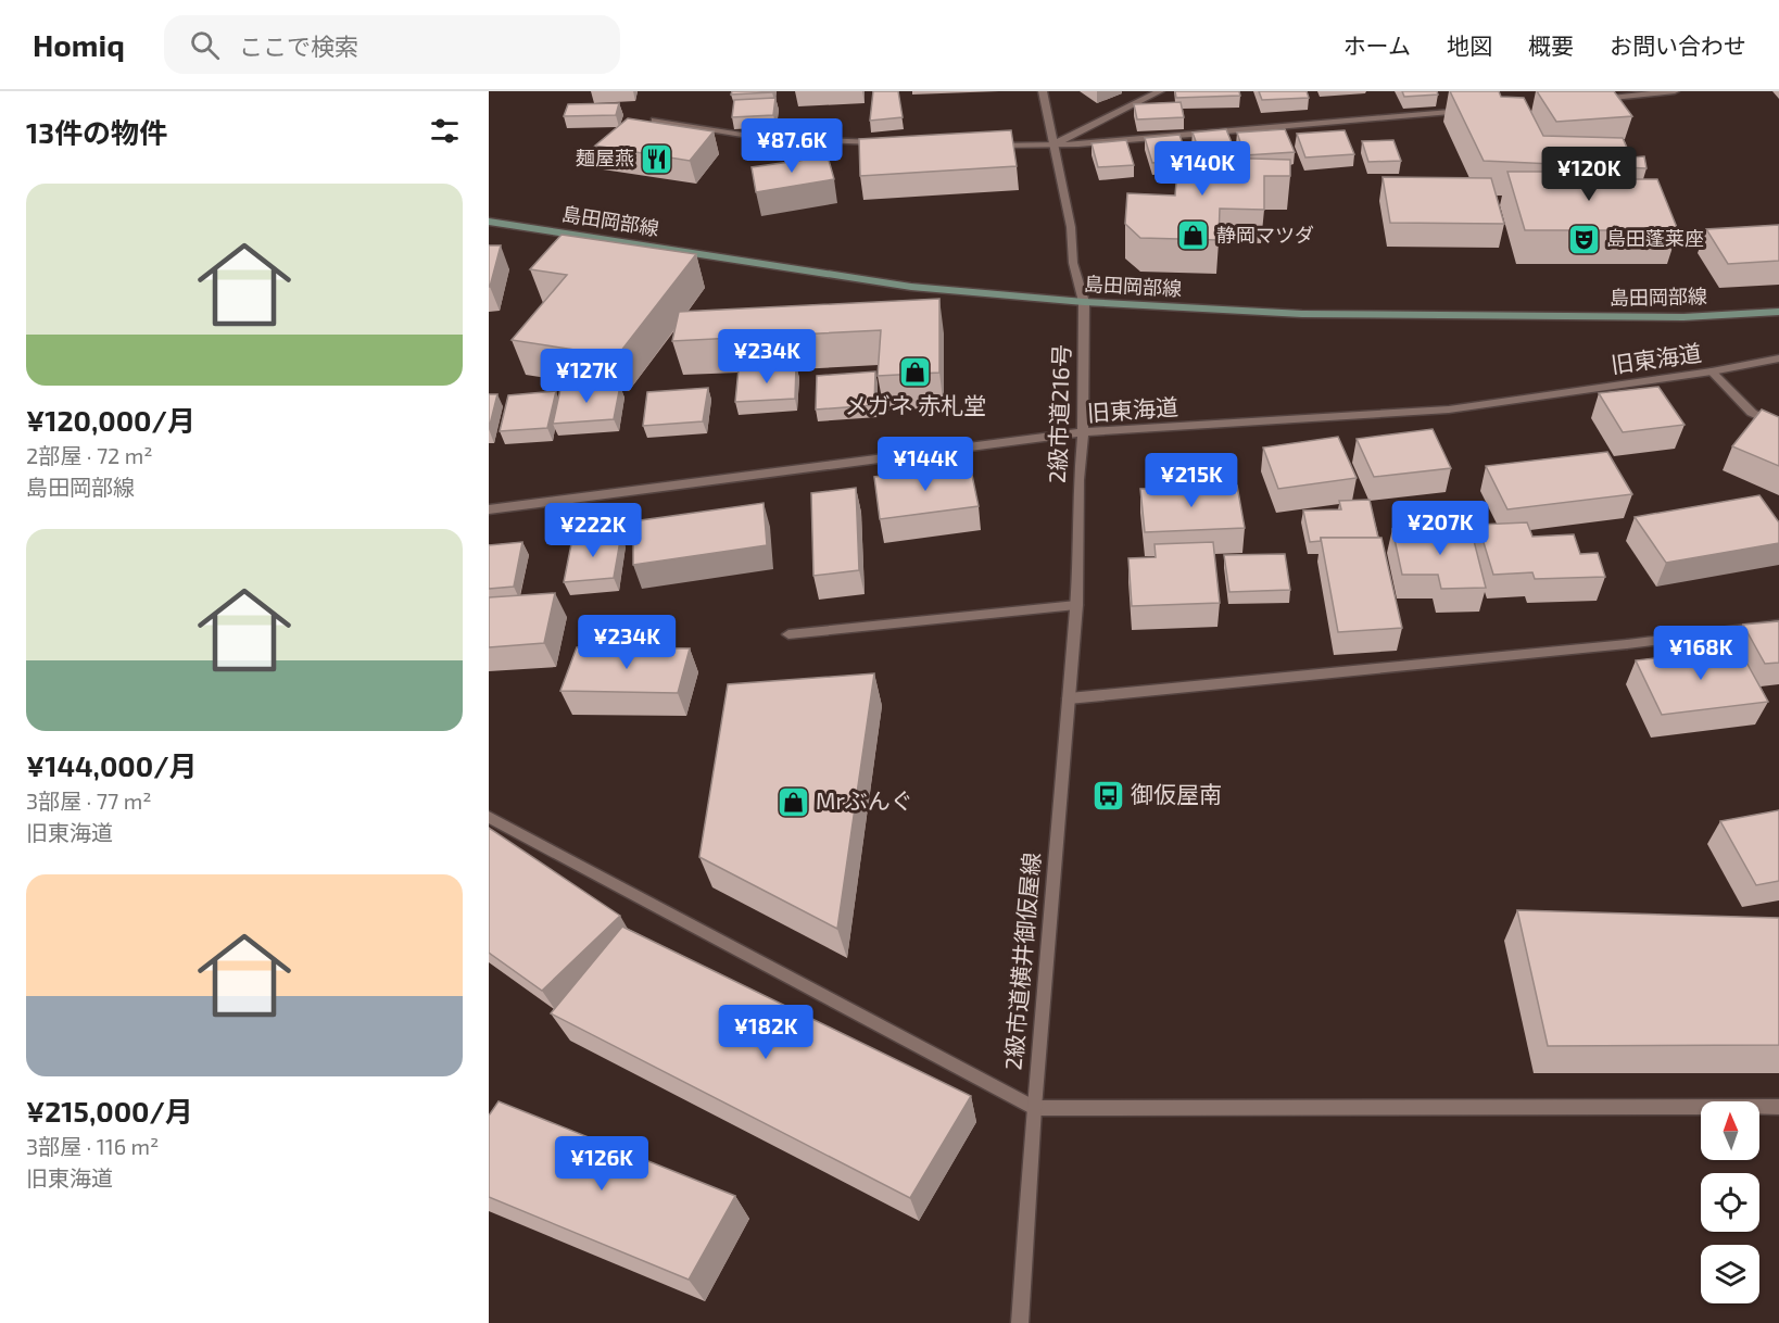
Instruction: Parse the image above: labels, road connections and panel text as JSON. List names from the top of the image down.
{
  "streets": {
    "main road": ["島田岡部線"],
    "street": ["旧東海道", "2級市道216号", "2級市道横井御仮屋線"]
  },
  "crossings": [
    ["島田岡部線", "2級市道216号"],
    ["旧東海道", "2級市道216号"],
    ["2級市道216号", "2級市道横井御仮屋線"]
  ],
  "places": {
    "restaurant": ["麺屋燕"],
    "shop": ["静岡マツダ", "メガネ 赤札堂", "Mrぶんぐ"],
    "theatre": ["島田蓬莱座"],
    "bus stop": ["御仮屋南"]
  },
  "north": "top",
  "page": {
    "header": "Homiq",
    "search": "ここで検索",
    "nav": [
      "ホーム",
      "地図",
      "概要",
      "お問い合わせ"
    ],
    "heading": "13件の物件",
    "price": [
      "¥87.6K",
      "¥140K",
      "¥120K",
      "¥234K",
      "¥127K",
      "¥144K",
      "¥215K",
      "¥207K",
      "¥222K",
      "¥234K",
      "¥168K",
      "¥182K",
      "¥126K"
    ],
    "list": [
      {
        "name": "¥120,000/月",
        "note": "2部屋 · 72 m² · 島田岡部線"
      },
      {
        "name": "¥144,000/月",
        "note": "3部屋 · 77 m² · 旧東海道"
      },
      {
        "name": "¥215,000/月",
        "note": "3部屋 · 116 m² · 旧東海道"
      }
    ]
  }
}
